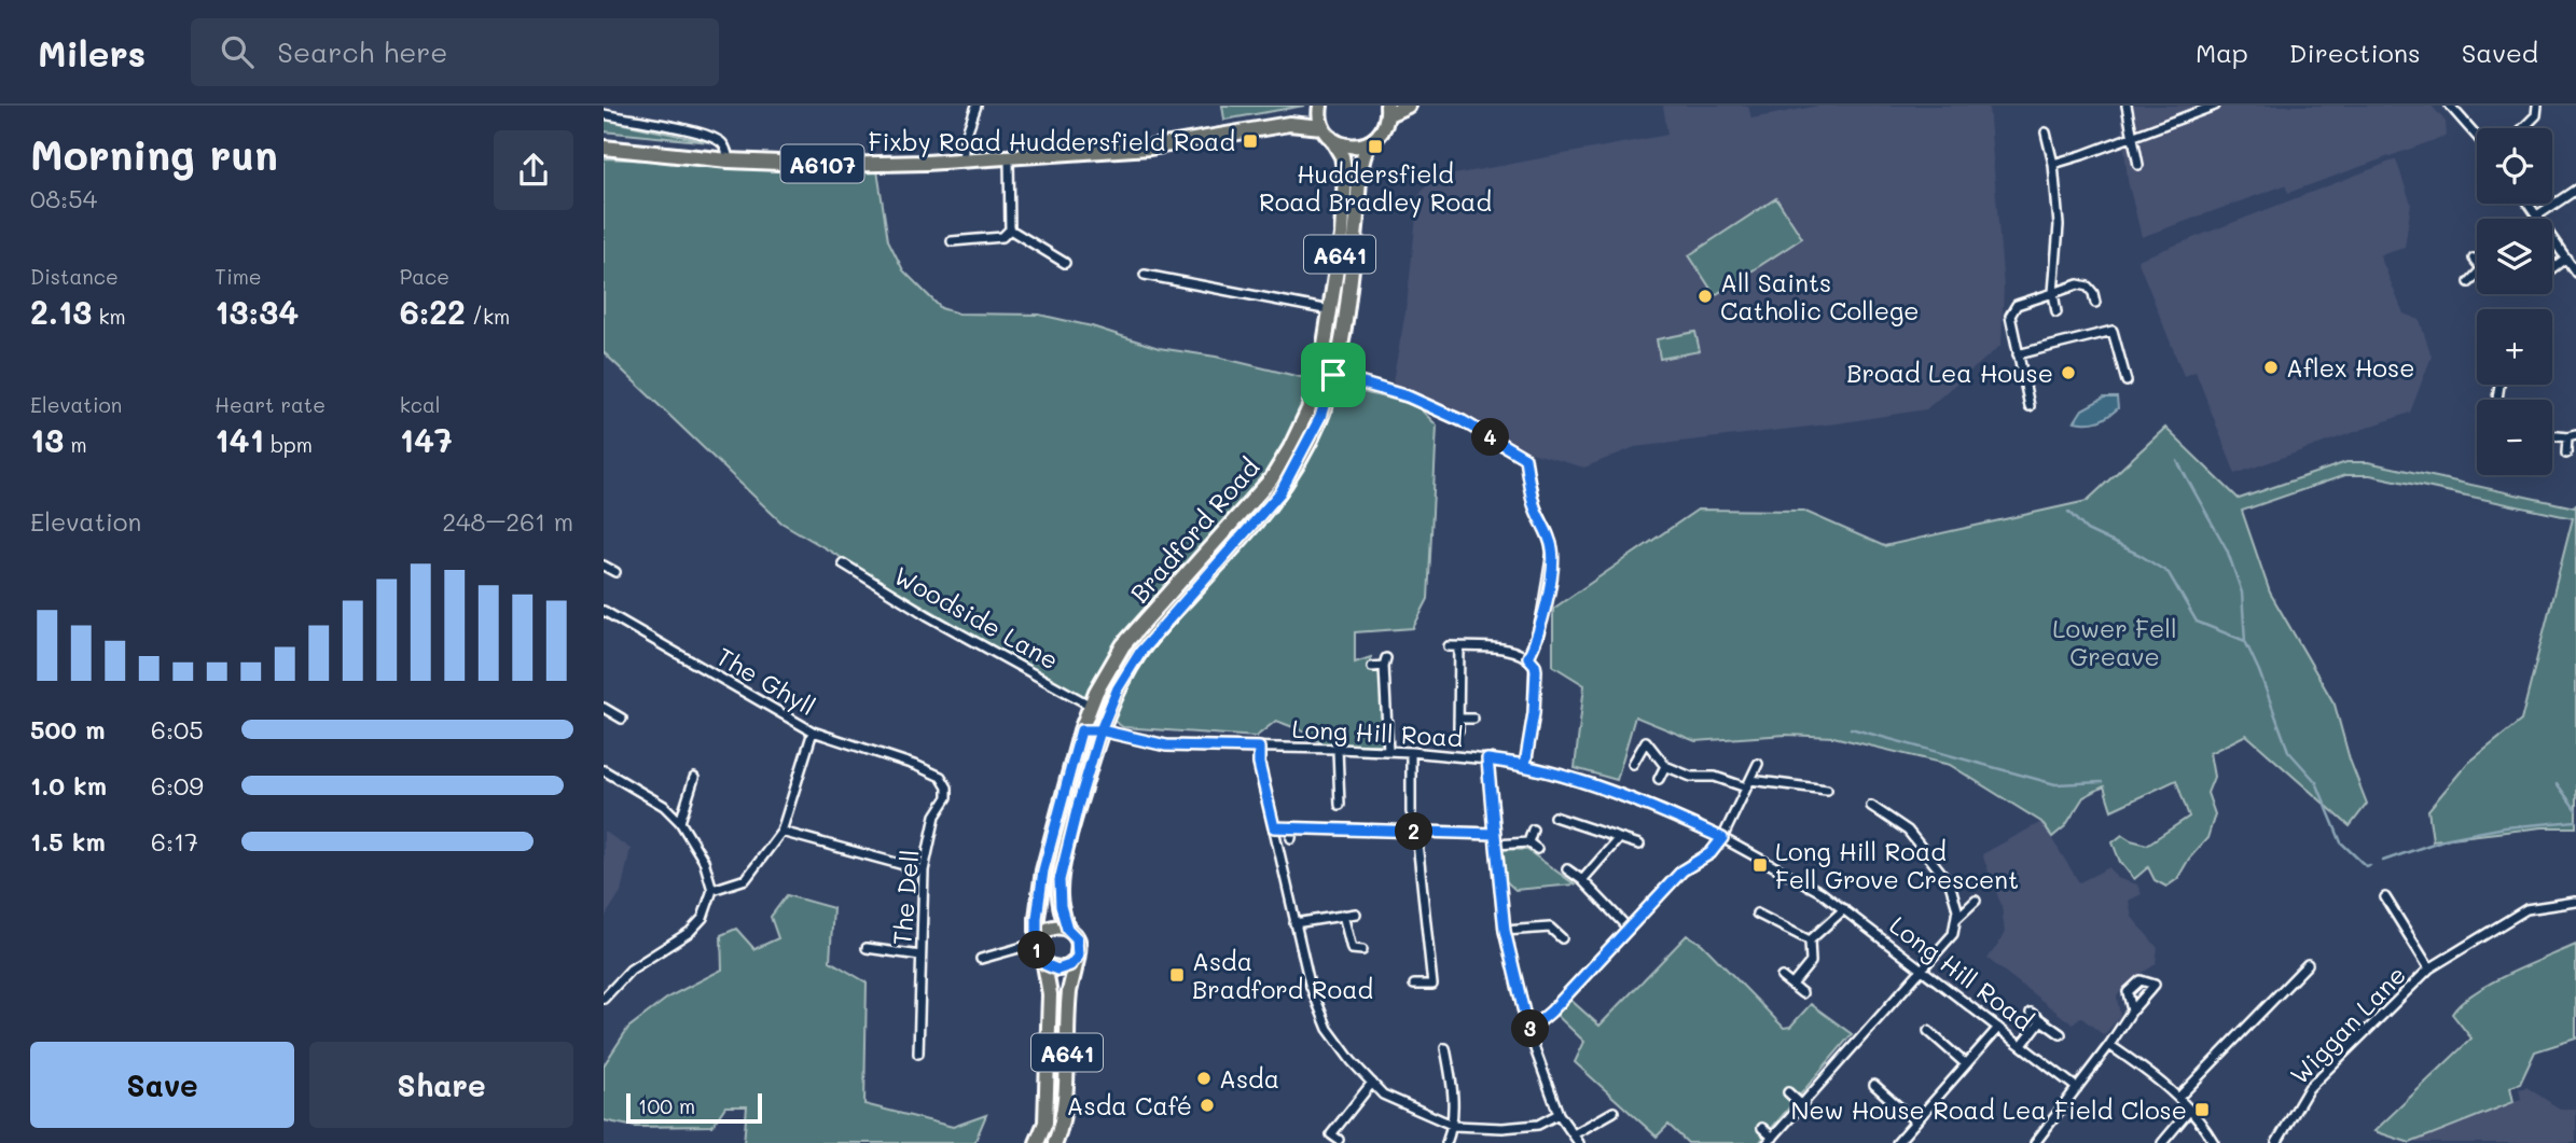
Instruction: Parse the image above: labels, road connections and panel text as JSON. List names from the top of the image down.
{
  "streets": {
    "main road": ["A6107", "A641", "Bradford Road"],
    "street": [
      "Woodside Lane",
      "The Ghyll",
      "Long Hill Road",
      "The Dell",
      "Wiggan Lane"
    ]
  },
  "crossings": [
    ["A6107", "A641"],
    ["A6107", "Bradford Road"],
    ["A641", "Bradford Road"],
    ["Bradford Road", "Woodside Lane"],
    ["Bradford Road", "Long Hill Road"],
    ["The Ghyll", "The Dell"]
  ],
  "parks": ["Lower Fell Greave"],
  "places": {
    "transit": [
      "Fixby Road Huddersfield Road",
      "Huddersfield Road Bradley Road",
      "Long Hill Road Fell Grove Crescent",
      "Asda Bradford Road",
      "New House Road Lea Field Close"
    ],
    "other": [
      "All Saints Catholic College",
      "Aflex Hose",
      "Broad Lea House",
      "Asda",
      "Asda Café"
    ]
  },
  "scale_bar": "100 m",
  "page": {
    "header": "Milers",
    "search": "Search here",
    "nav": ["Map", "Directions", "Saved"],
    "heading": ["Morning run", "08:54"],
    "map_buttons": ["+", "−"],
    "stats": [
      ["Distance", "2.13 km"],
      ["Time", "13:34"],
      ["Pace", "6:22 /km"],
      ["Elevation", "13 m"],
      ["Heart rate", "141 bpm"],
      ["kcal", "147"]
    ],
    "pins": [
      "4",
      "2",
      "1",
      "3"
    ],
    "chart": ["Elevation", "248–261 m"],
    "list": [
      {
        "name": "500 m",
        "note": "6:05"
      },
      {
        "name": "1.0 km",
        "note": "6:09"
      },
      {
        "name": "1.5 km",
        "note": "6:17"
      }
    ],
    "buttons": ["Save", "Share"],
    "scale": "100 m"
  }
}
